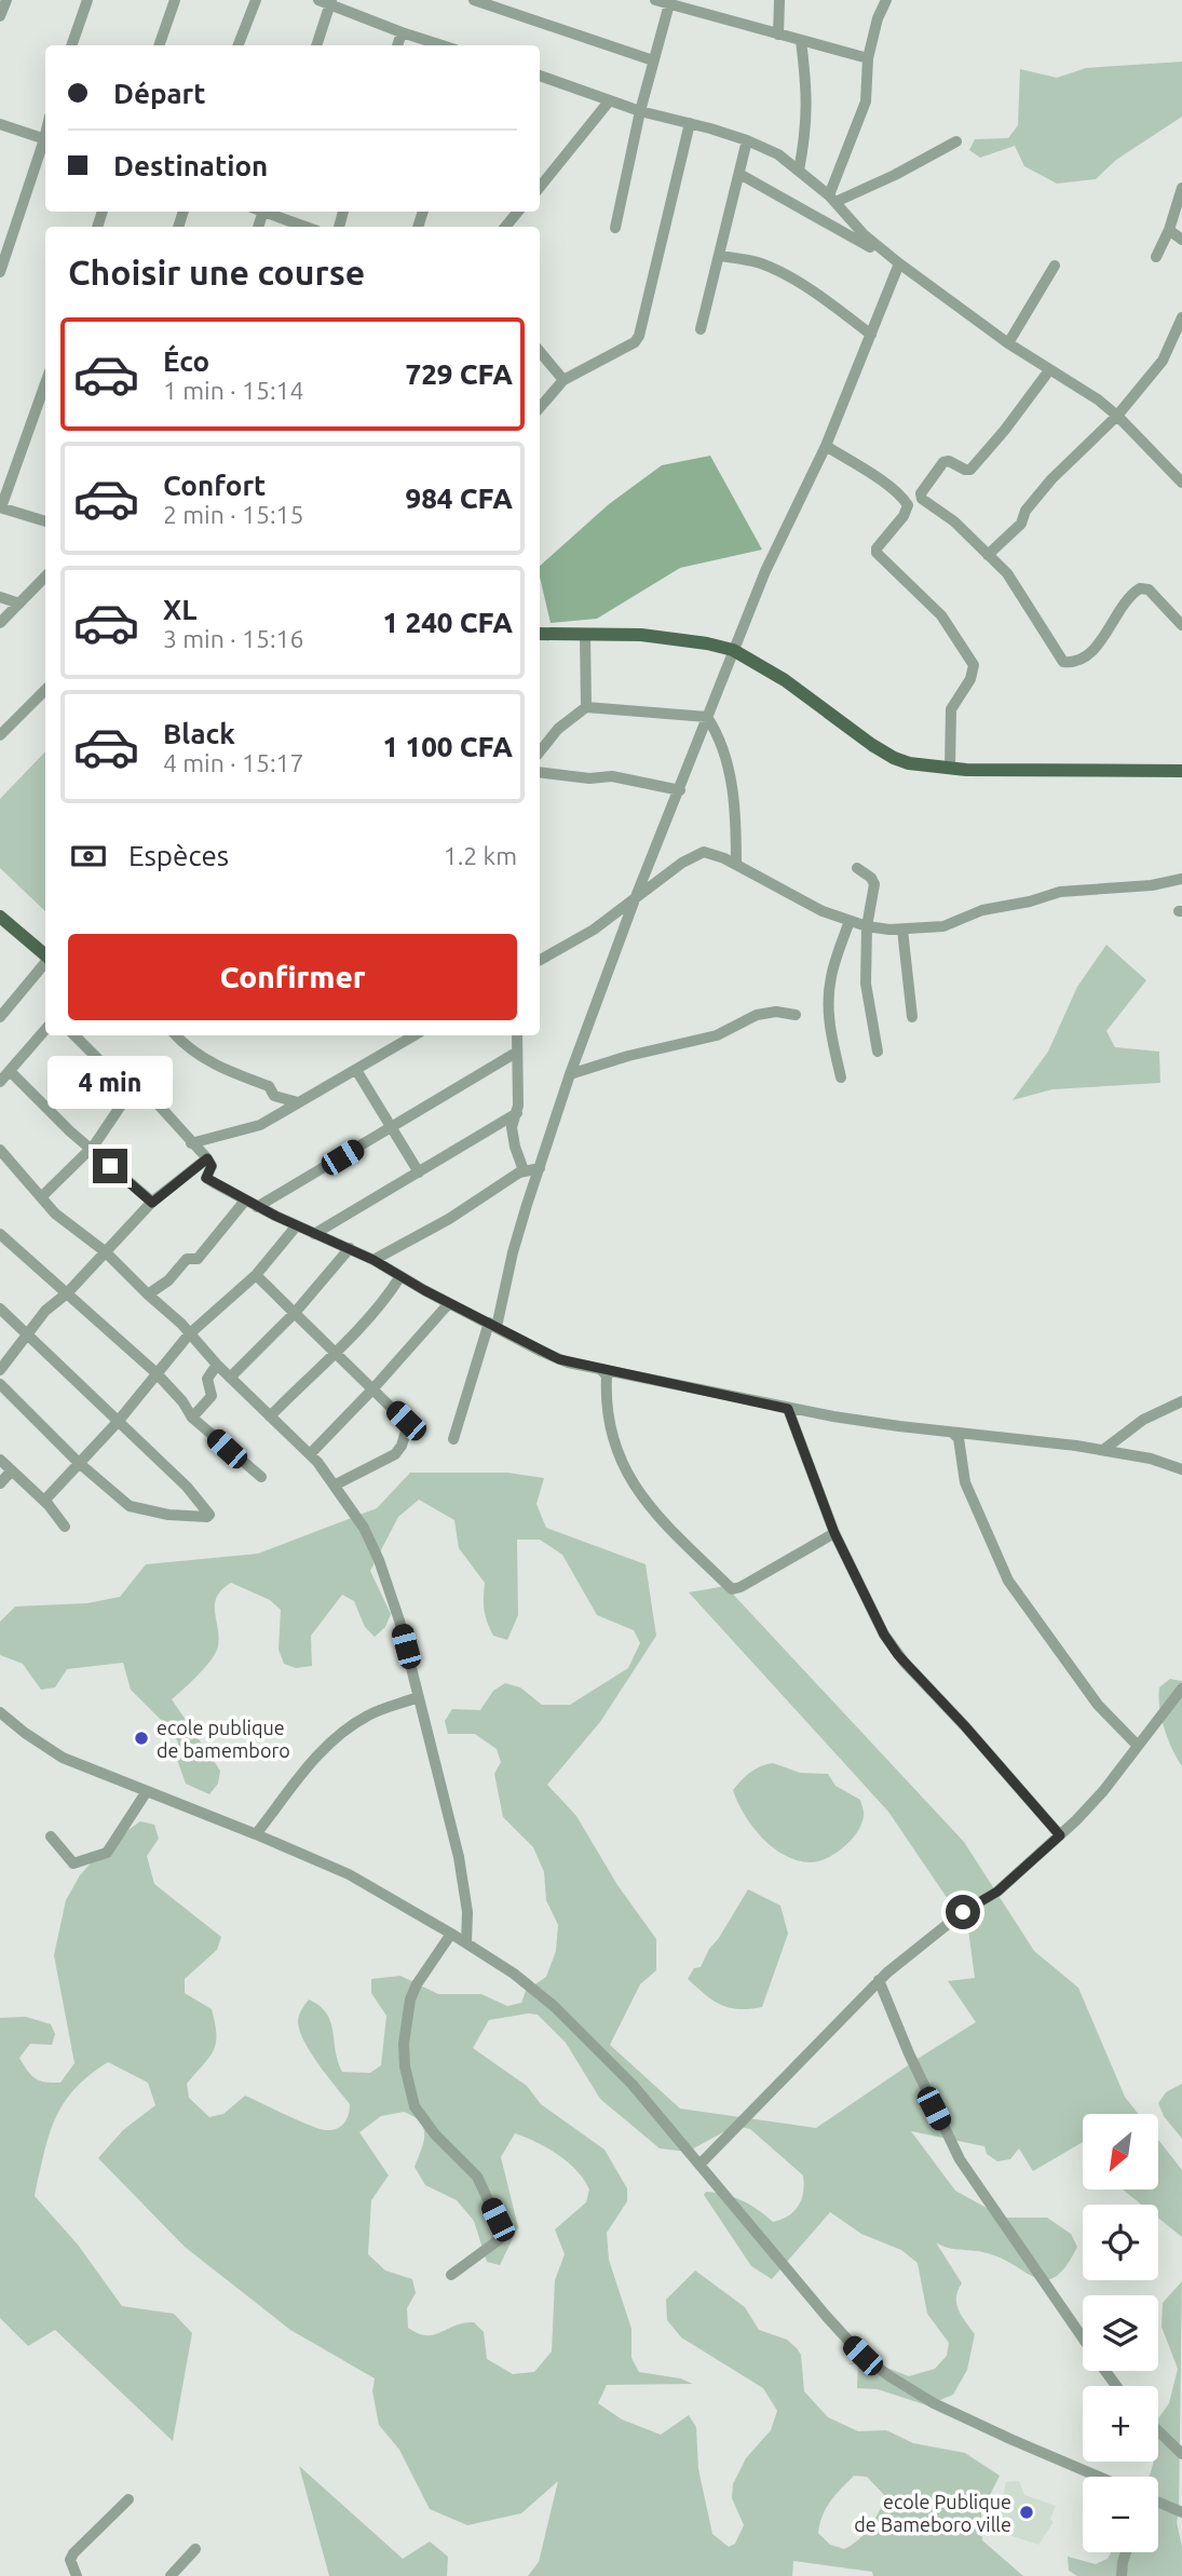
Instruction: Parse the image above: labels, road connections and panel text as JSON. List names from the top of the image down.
{
  "places": ["ecole publique de bamemboro", "ecole Publique de Bameboro ville"],
  "north": "bottom left",
  "page": {
    "banner": ["Départ", "Destination"],
    "heading": "Choisir une course",
    "list": [
      {
        "name": "Éco",
        "note": "1 min · 15:14",
        "value": "729 CFA"
      },
      {
        "name": "Confort",
        "note": "2 min · 15:15",
        "value": "984 CFA"
      },
      {
        "name": "XL",
        "note": "3 min · 15:16",
        "value": "1 240 CFA"
      },
      {
        "name": "Black",
        "note": "4 min · 15:17",
        "value": "1 100 CFA"
      }
    ],
    "pay": ["Espèces", "1.2 km"],
    "buttons": "Confirmer",
    "bubble": "4 min",
    "map_buttons": ["+", "−"]
  }
}
